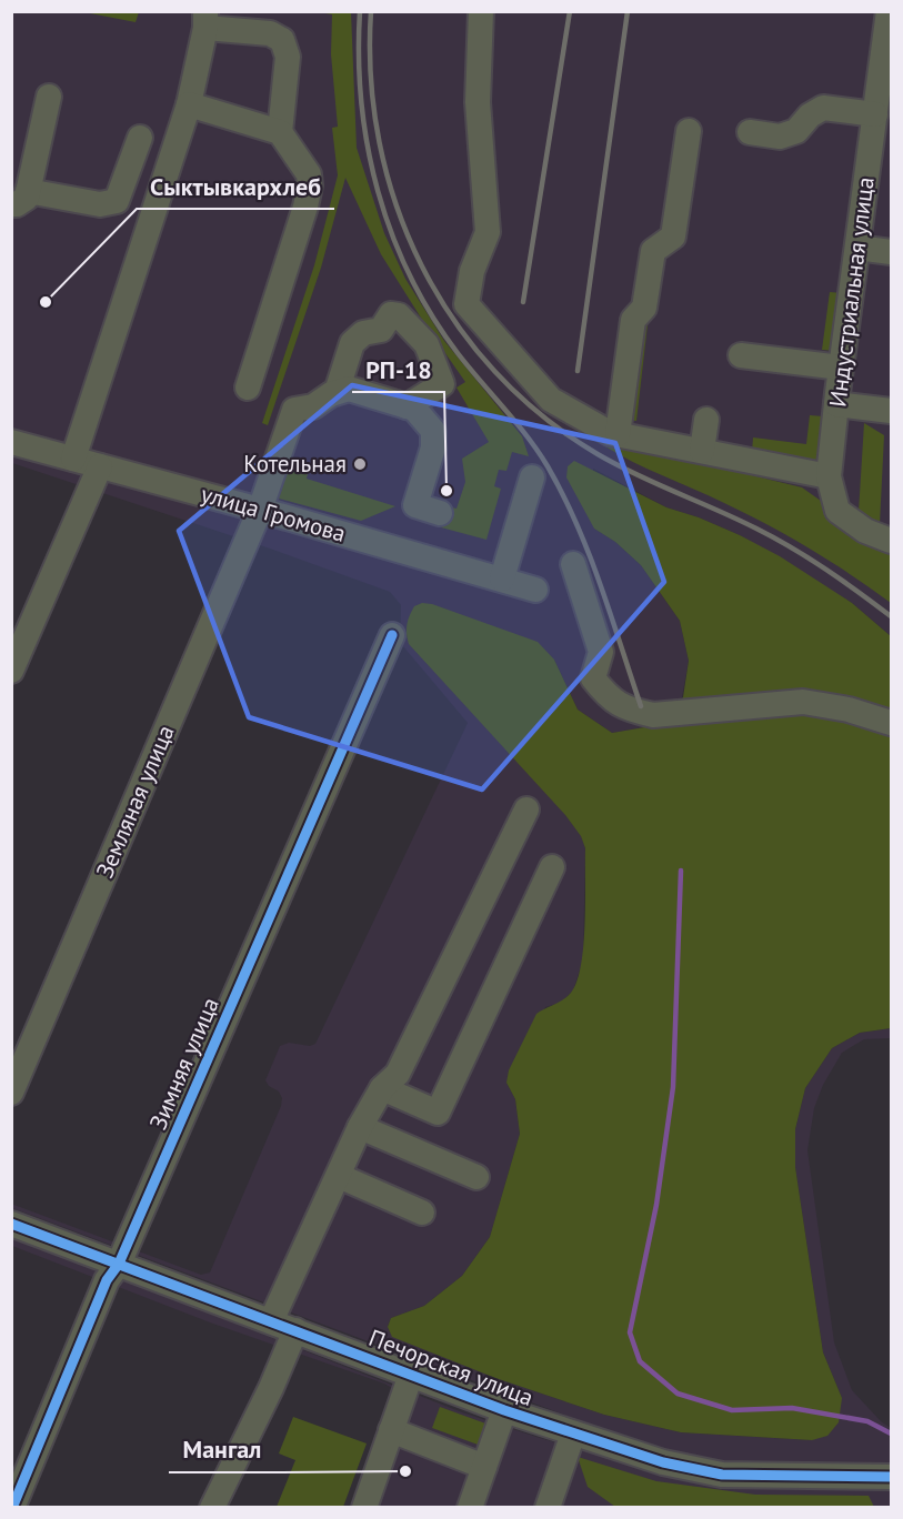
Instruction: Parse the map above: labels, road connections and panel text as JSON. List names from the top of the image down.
{
  "streets": {
    "street": [
      "Индустриальная улица",
      "улица Громова",
      "Земляная улица",
      "Зимняя улица",
      "Печорская улица"
    ]
  },
  "crossings": [
    ["улица Громова", "Земляная улица"],
    ["Зимняя улица", "Печорская улица"]
  ],
  "places": [
    "Сыктывкархлеб",
    "Котельная",
    "РП-18",
    "Мангал"
  ]
}
